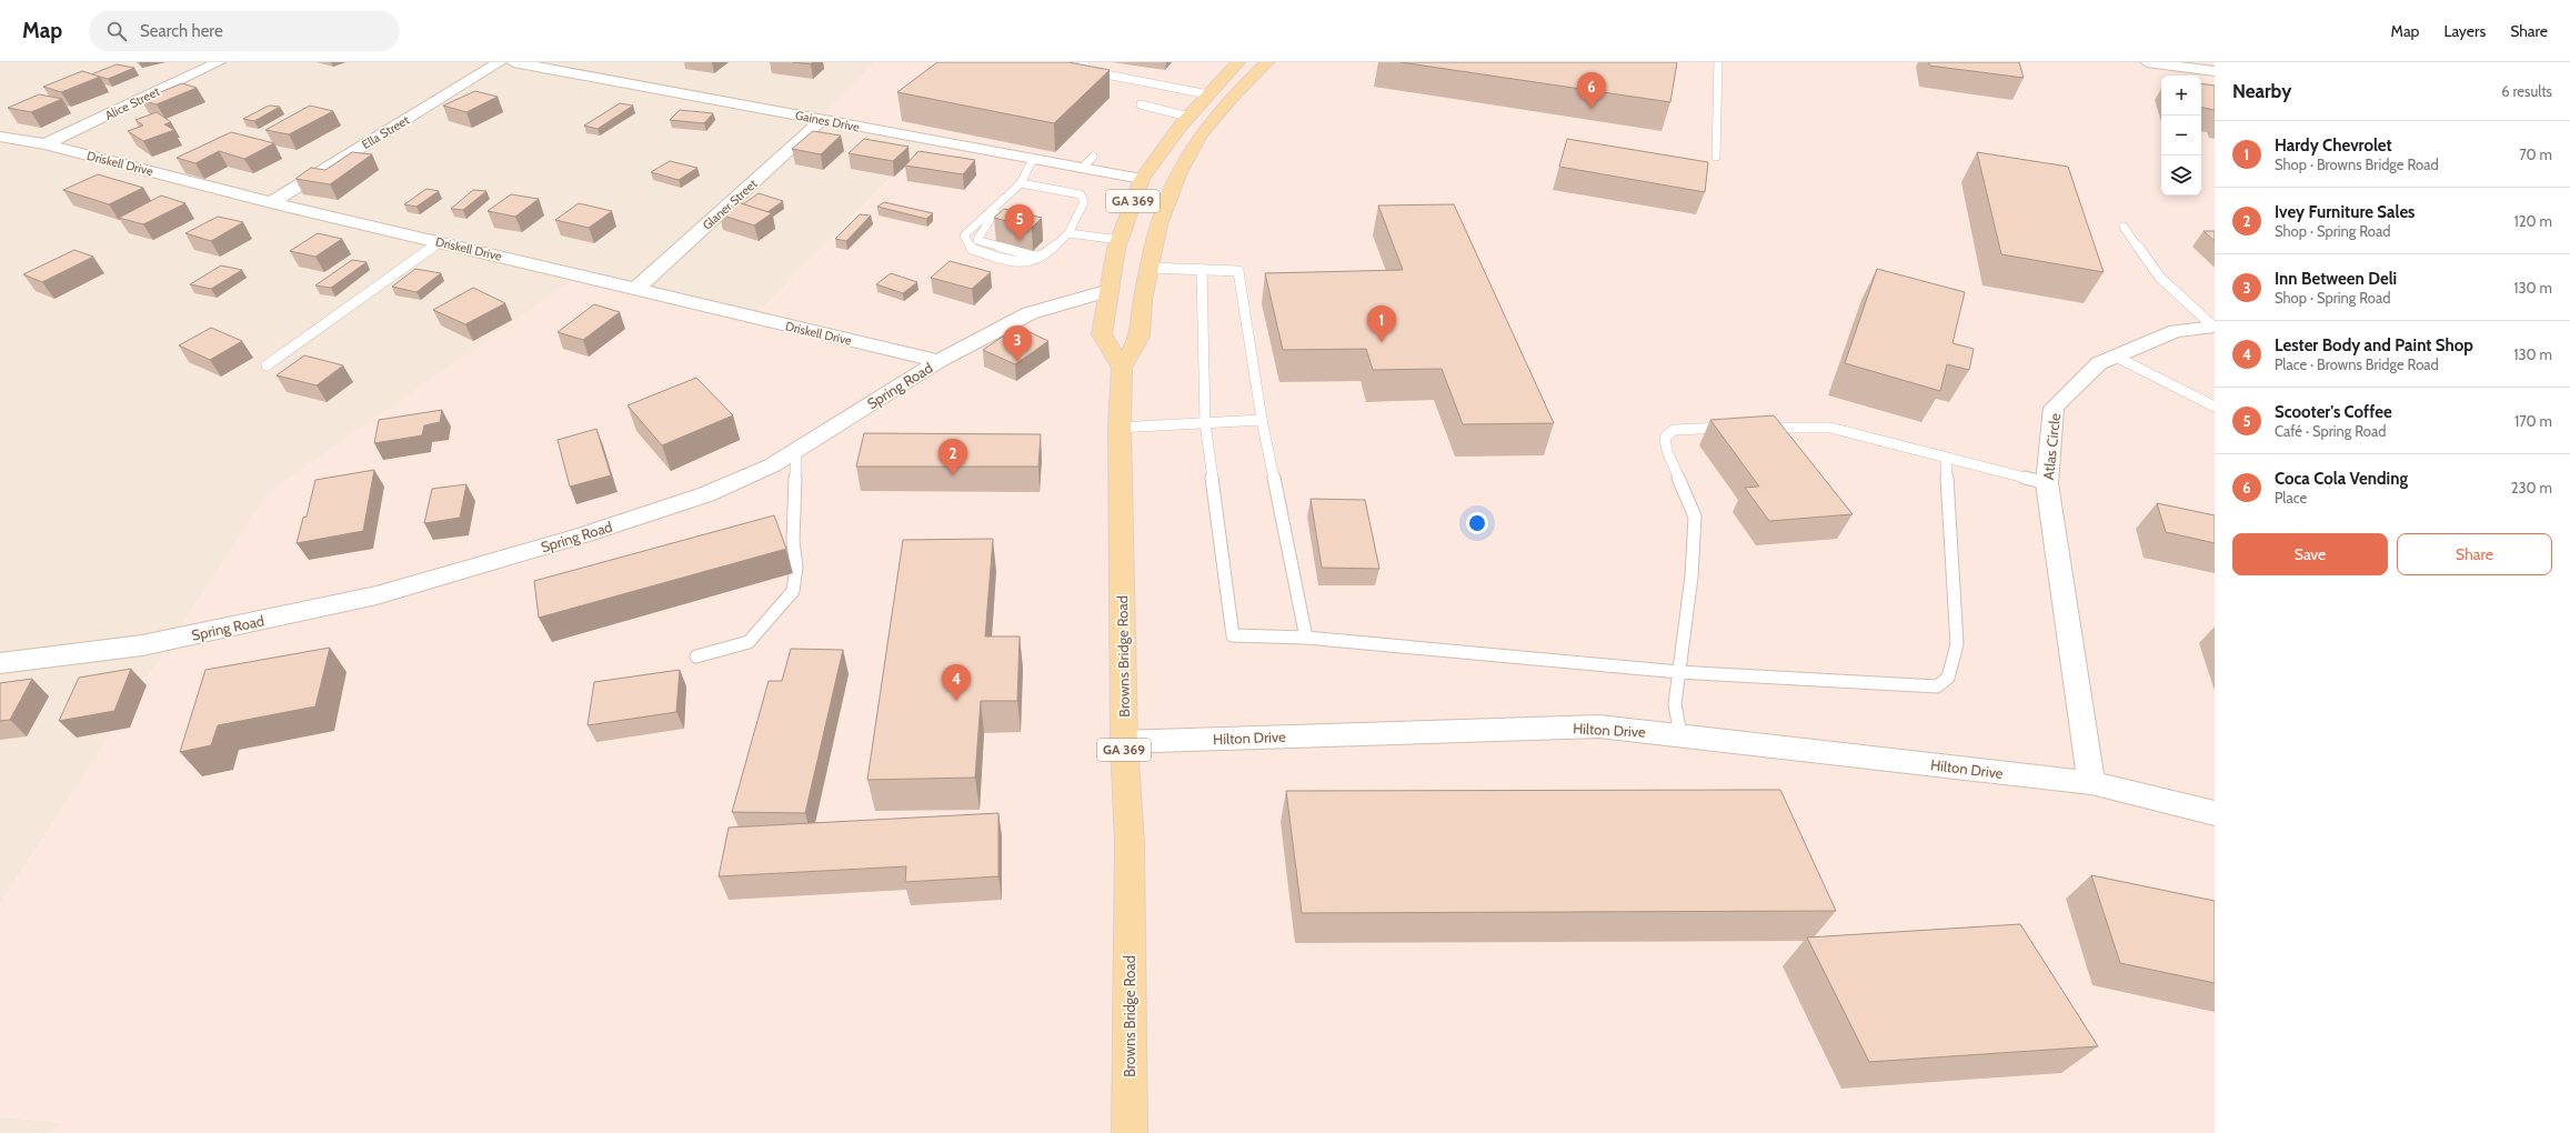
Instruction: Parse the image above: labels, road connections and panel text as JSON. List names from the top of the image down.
{
  "streets": {
    "main road": ["GA 369", "Browns Bridge Road"],
    "street": [
      "Alice Street",
      "Gaines Drive",
      "Ella Street",
      "Driskell Drive",
      "Glaner Street",
      "Spring Road",
      "Atlas Circle",
      "Hilton Drive"
    ]
  },
  "crossings": [
    ["Alice Street", "Driskell Drive"],
    ["Gaines Drive", "GA 369"],
    ["Gaines Drive", "Glaner Street"],
    ["Ella Street", "Driskell Drive"],
    ["Driskell Drive", "Glaner Street"],
    ["Driskell Drive", "Spring Road"],
    ["GA 369", "Spring Road"],
    ["GA 369", "Browns Bridge Road"],
    ["Atlas Circle", "Hilton Drive"],
    ["Browns Bridge Road", "Hilton Drive"]
  ],
  "page": {
    "header": "Map",
    "search": "Search here",
    "nav": ["Map", "Layers", "Share"],
    "heading": ["Nearby", "6 results"],
    "pins": [
      "6",
      "5",
      "1",
      "3",
      "2",
      "4"
    ],
    "map_buttons": ["+", "−"],
    "list": [
      {
        "mark": "1",
        "name": "Hardy Chevrolet",
        "note": "Shop · Browns Bridge Road",
        "value": "70 m"
      },
      {
        "mark": "2",
        "name": "Ivey Furniture Sales",
        "note": "Shop · Spring Road",
        "value": "120 m"
      },
      {
        "mark": "3",
        "name": "Inn Between Deli",
        "note": "Shop · Spring Road",
        "value": "130 m"
      },
      {
        "mark": "4",
        "name": "Lester Body and Paint Shop",
        "note": "Place · Browns Bridge Road",
        "value": "130 m"
      },
      {
        "mark": "5",
        "name": "Scooter's Coffee",
        "note": "Café · Spring Road",
        "value": "170 m"
      },
      {
        "mark": "6",
        "name": "Coca Cola Vending",
        "note": "Place",
        "value": "230 m"
      }
    ],
    "buttons": ["Save", "Share"]
  }
}
